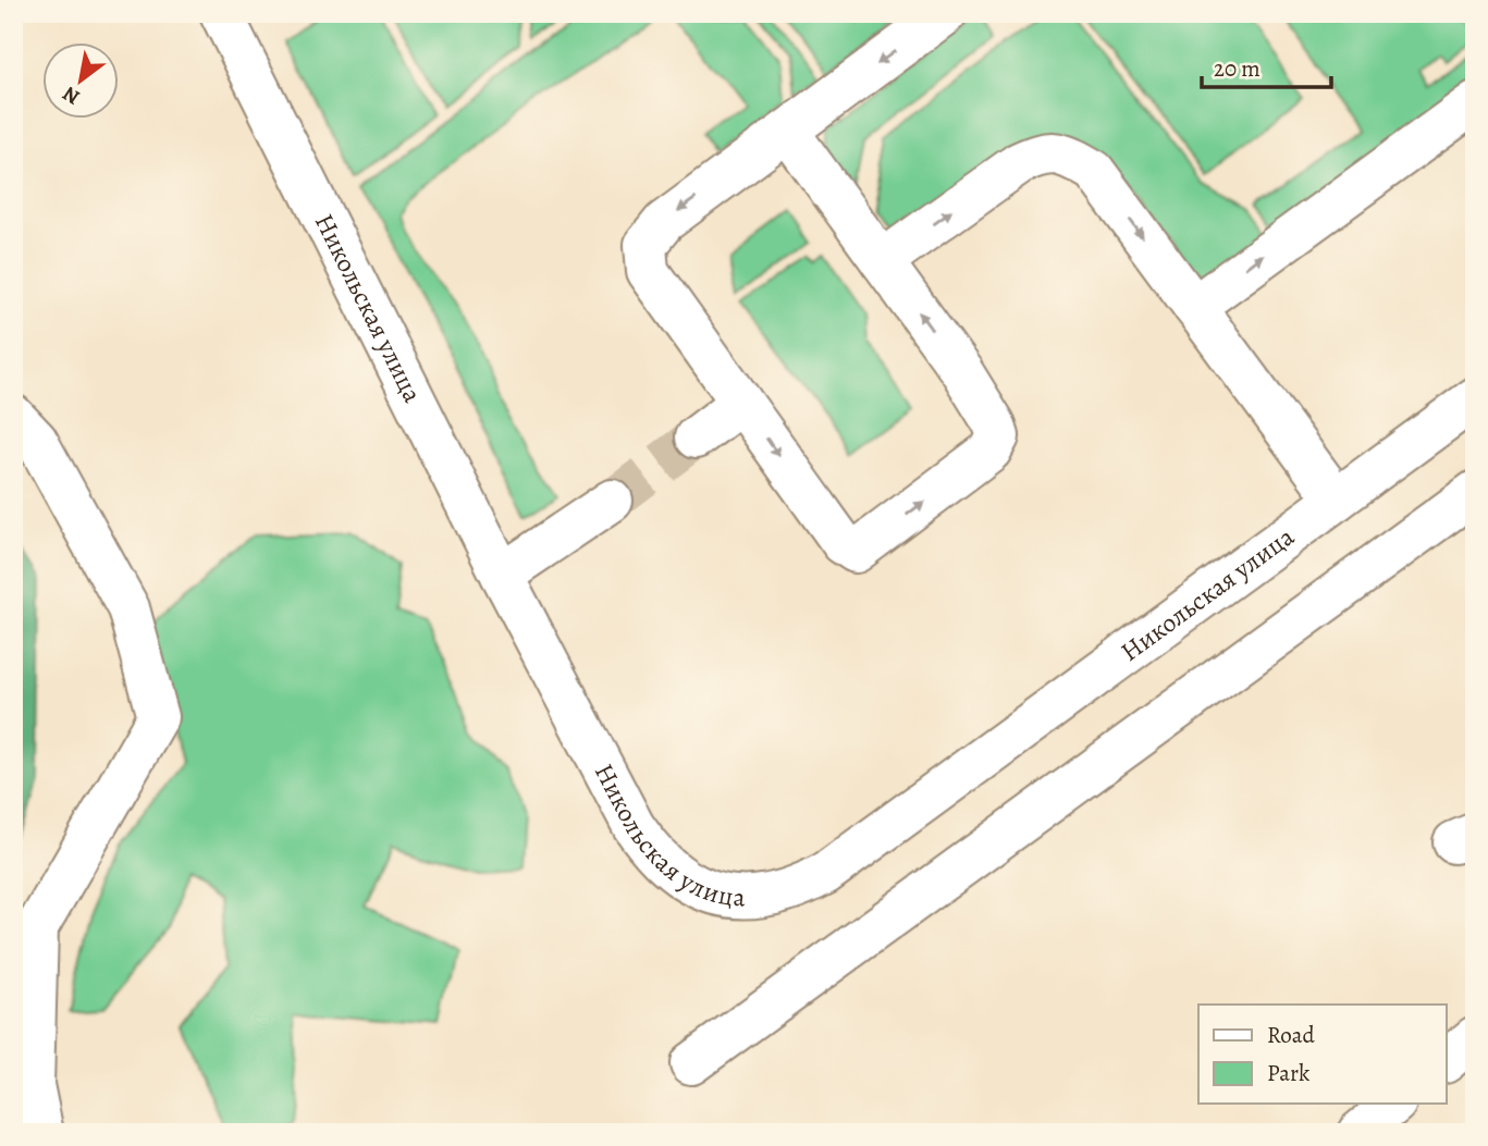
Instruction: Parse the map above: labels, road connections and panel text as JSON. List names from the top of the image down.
{
  "streets": {
    "street": ["Никольская улица"]
  },
  "legend": ["Road", "Park"],
  "scale_bar": "20 m",
  "north": "bottom left"
}
